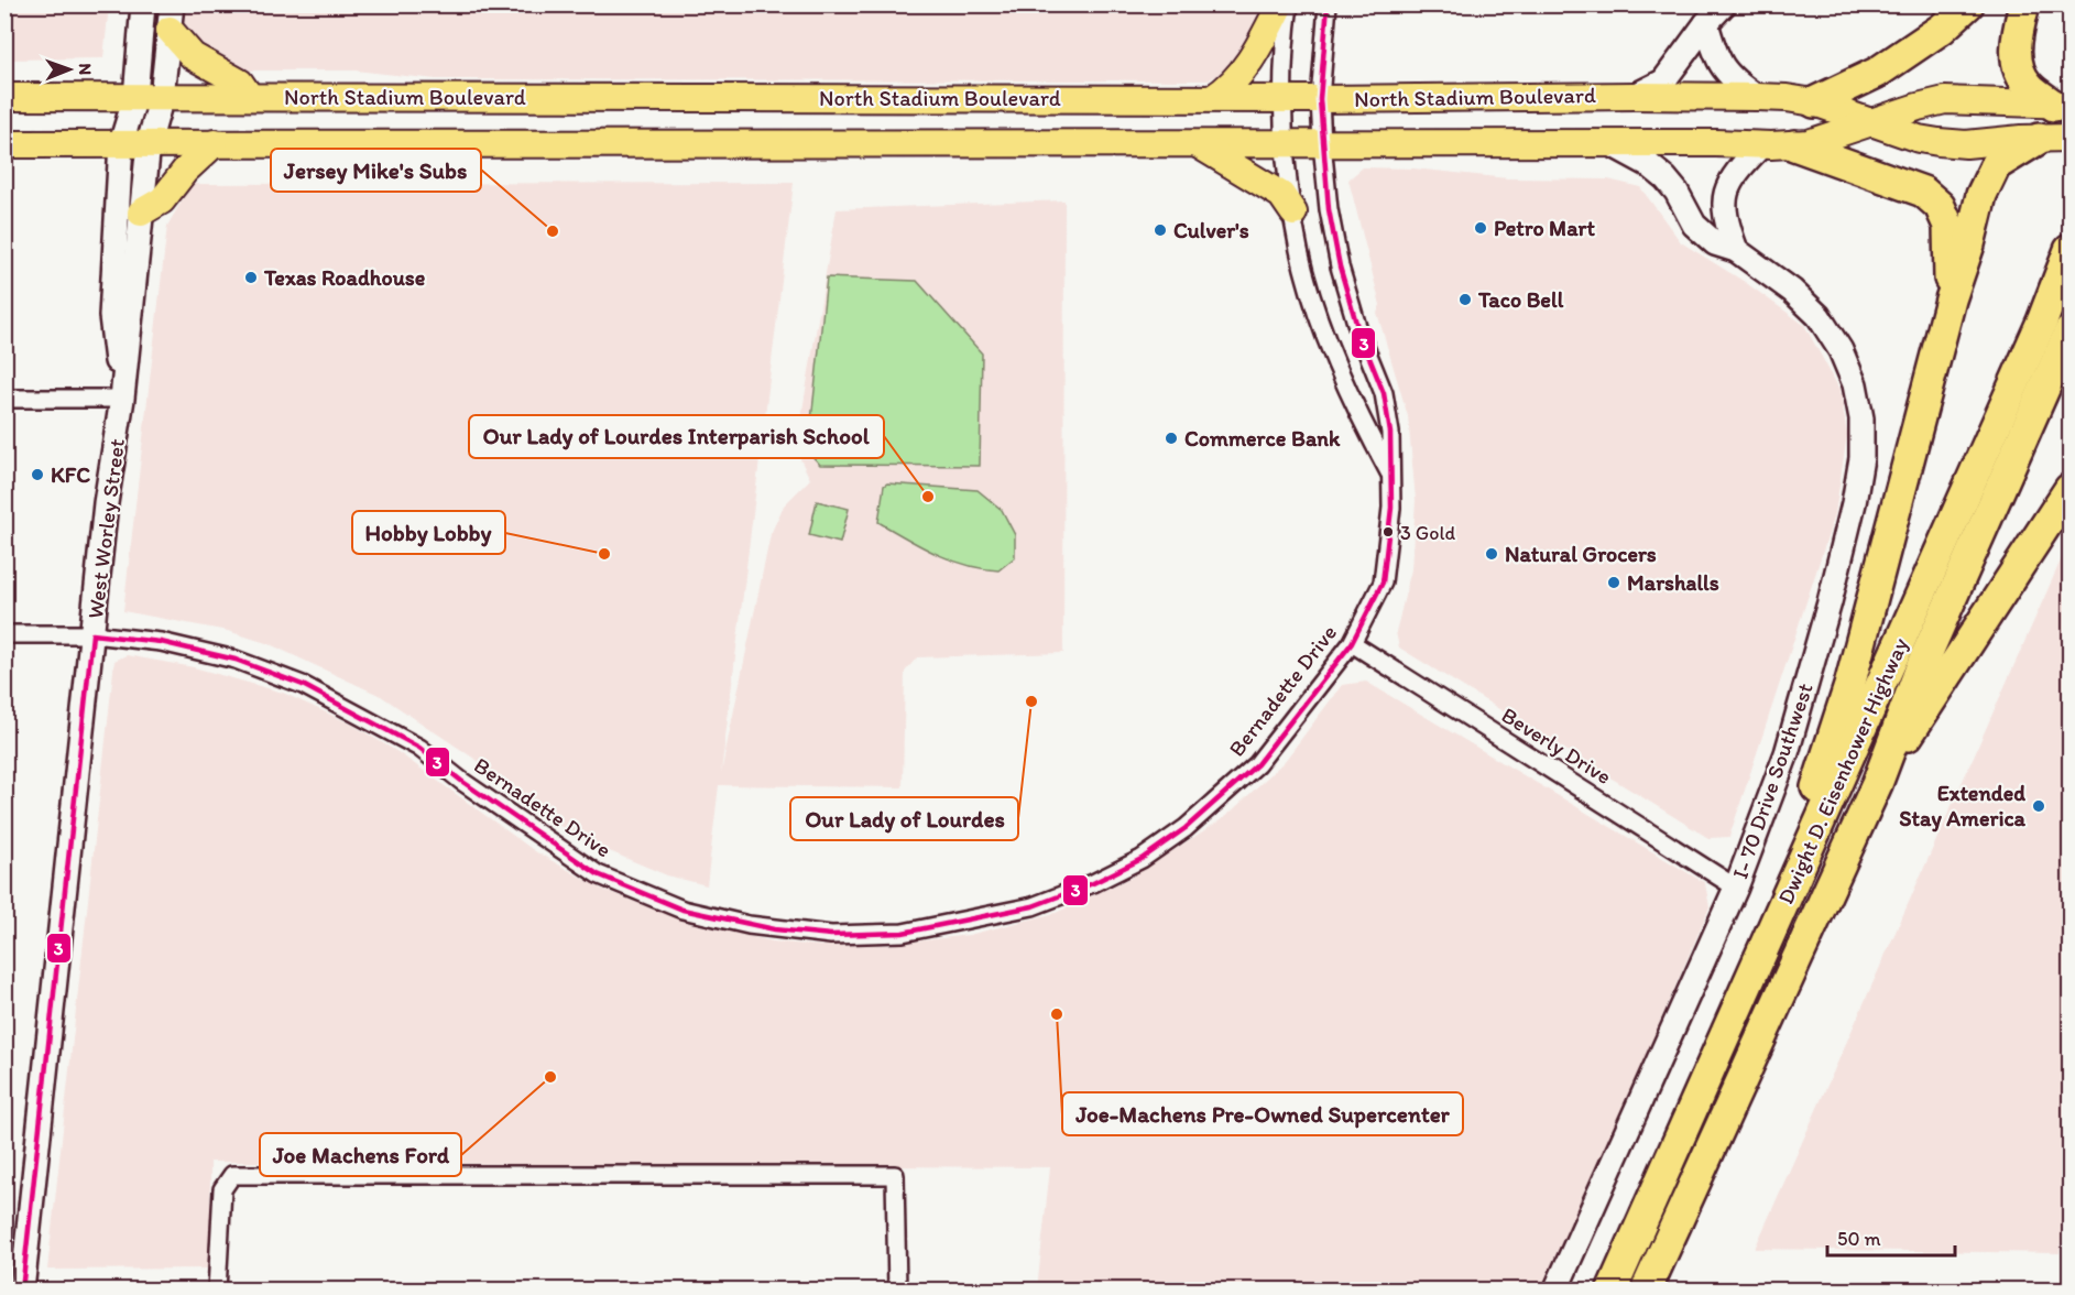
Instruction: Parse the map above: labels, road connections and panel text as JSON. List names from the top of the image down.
{
  "streets": {
    "highway": ["Dwight D. Eisenhower Highway"],
    "main road": ["North Stadium Boulevard"],
    "street": [
      "West Worley Street",
      "Bernadette Drive",
      "Beverly Drive",
      "I- 70 Drive Southwest"
    ]
  },
  "crossings": [
    ["North Stadium Boulevard", "West Worley Street"],
    ["North Stadium Boulevard", "Bernadette Drive"],
    ["North Stadium Boulevard", "I- 70 Drive Southwest"],
    ["West Worley Street", "Bernadette Drive"],
    ["Bernadette Drive", "Beverly Drive"],
    ["Beverly Drive", "I- 70 Drive Southwest"]
  ],
  "places": [
    "Petro Mart",
    "Culver's",
    "Jersey Mike's Subs",
    "Texas Roadhouse",
    "Taco Bell",
    "Commerce Bank",
    "KFC",
    "Our Lady of Lourdes Interparish School",
    "3 Gold",
    "Hobby Lobby",
    "Natural Grocers",
    "Marshalls",
    "Our Lady of Lourdes",
    "Extended Stay America",
    "Joe-Machens Pre-Owned Supercenter",
    "Joe Machens Ford"
  ],
  "lines": ["transit line 3"],
  "scale_bar": "50 m",
  "north": "right"
}
